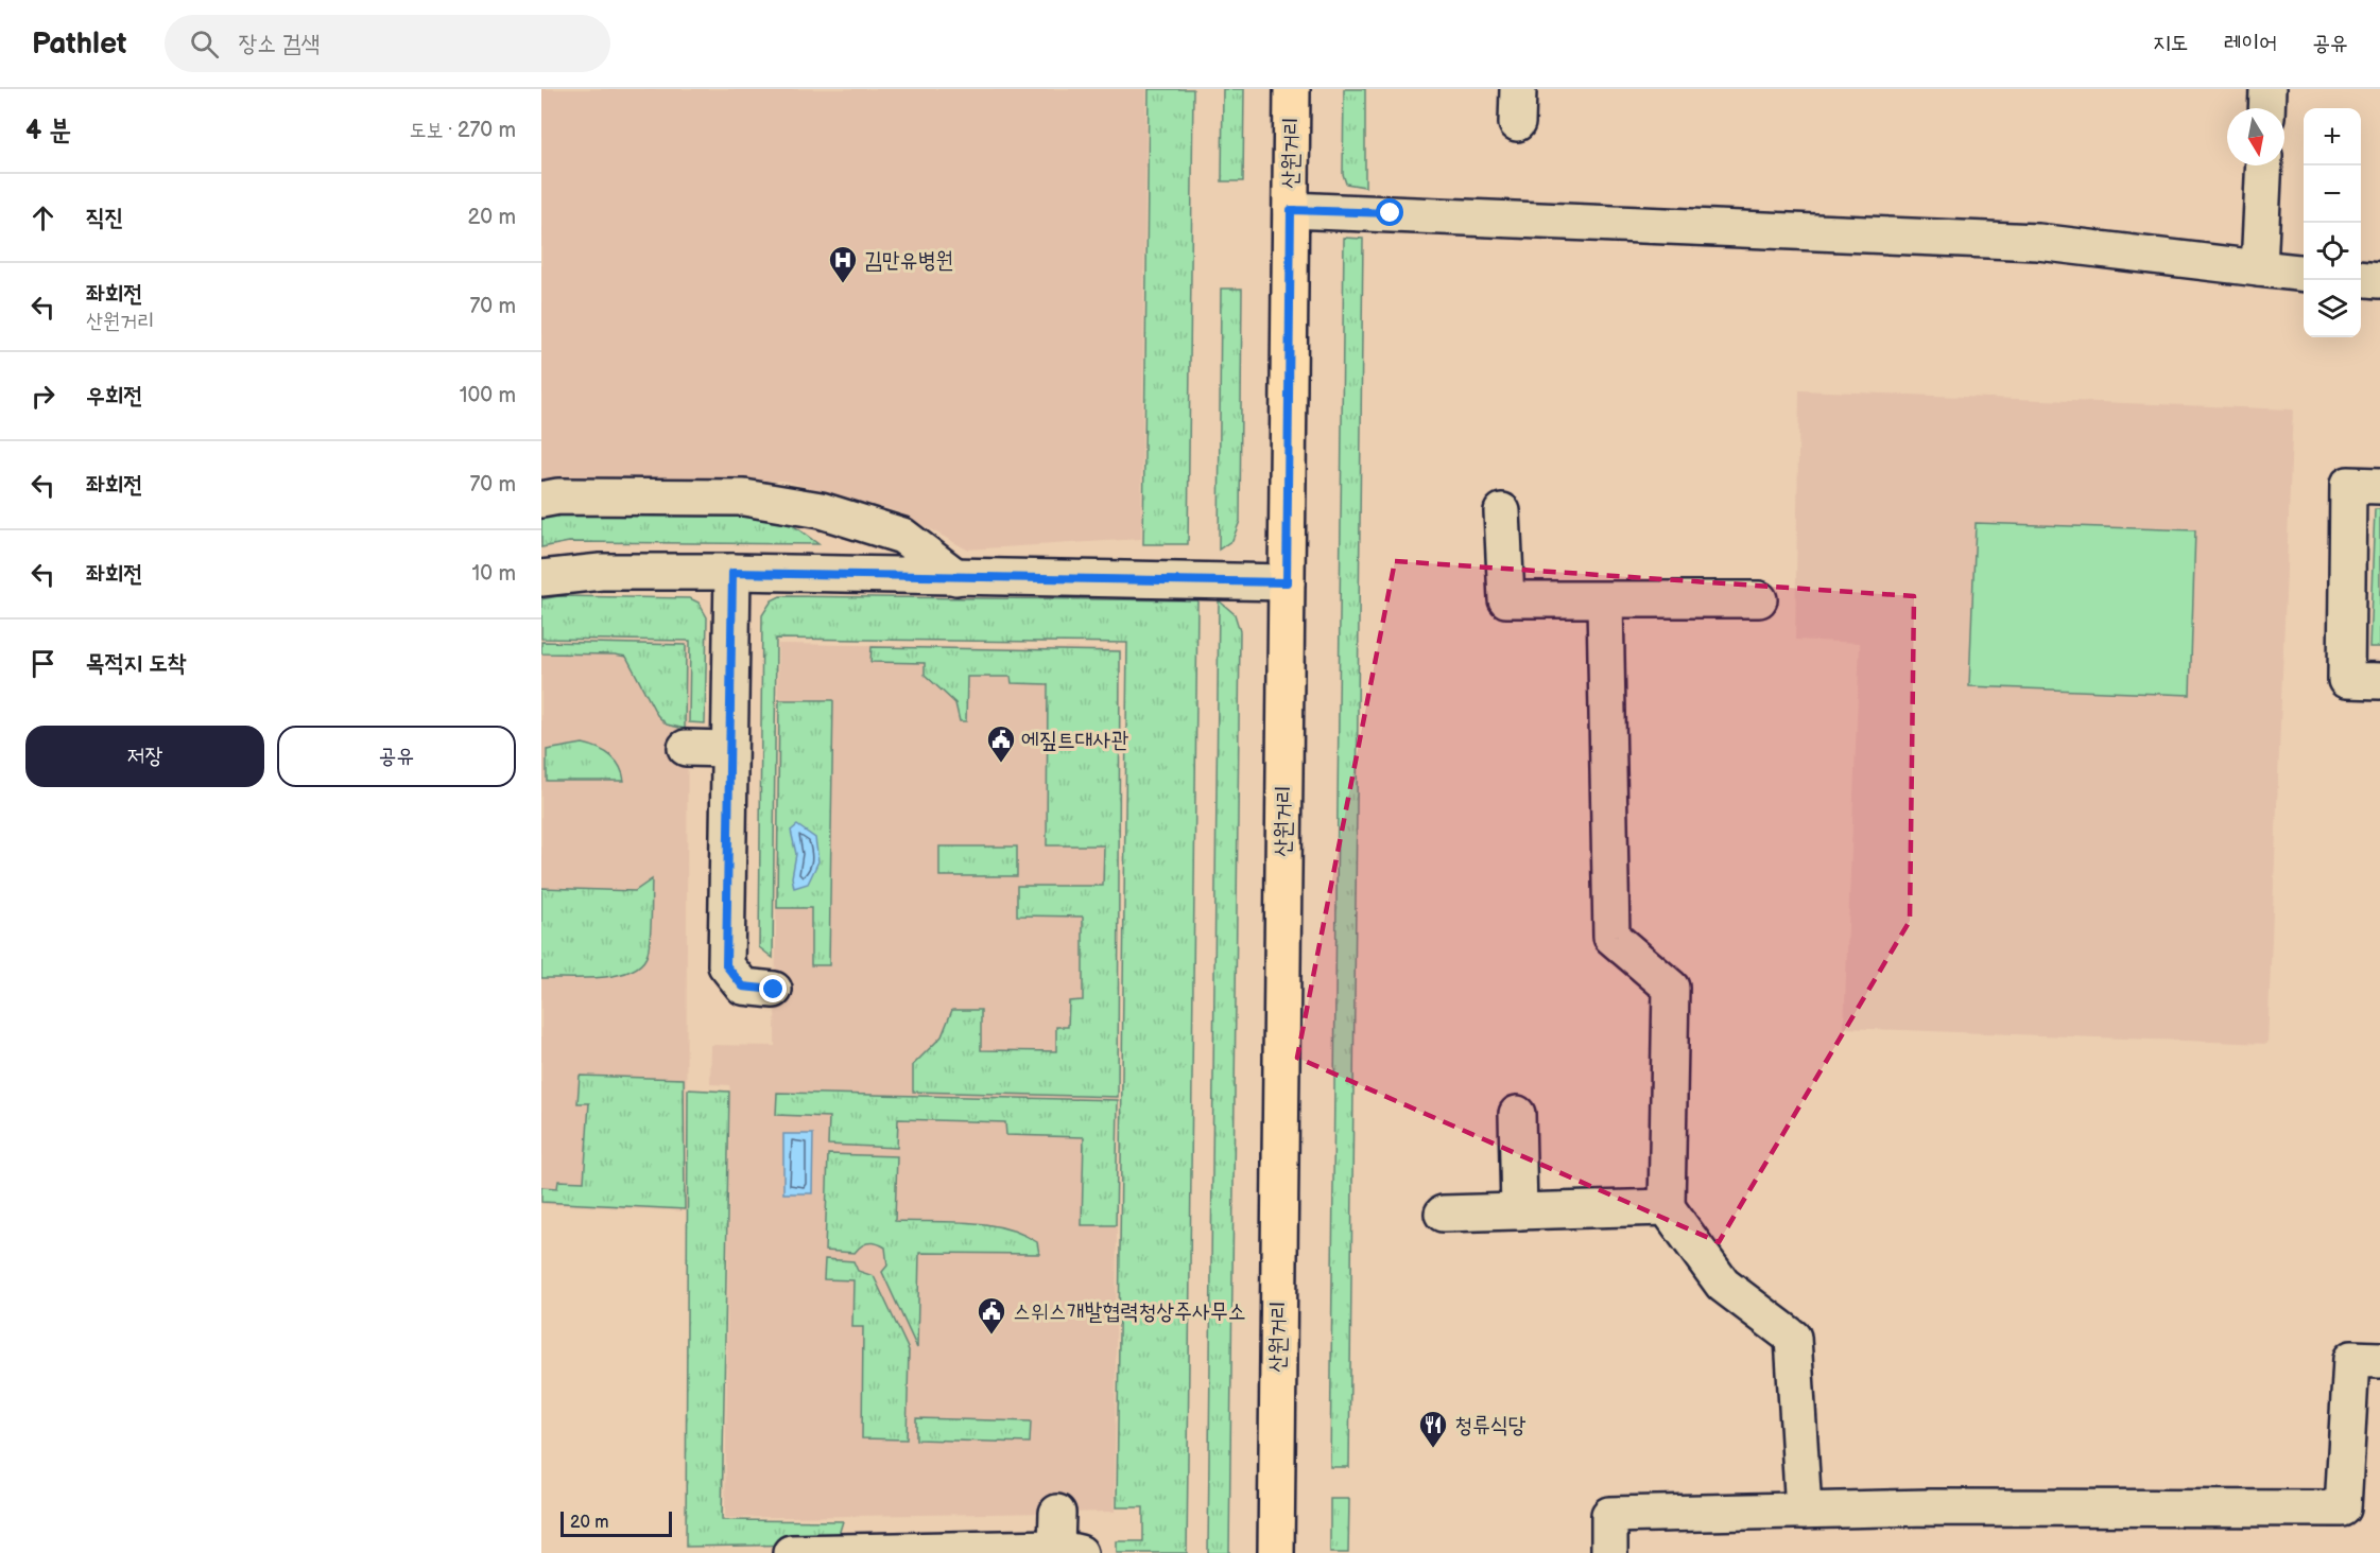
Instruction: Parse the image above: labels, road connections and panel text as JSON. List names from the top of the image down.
{
  "streets": {
    "main road": ["산원거리"]
  },
  "places": {
    "hospital": ["김만유병원"],
    "public building": ["에짚트대사관", "스위스개발협력청상주사무소"],
    "restaurant": ["청류식당"]
  },
  "scale_bar": "20 m",
  "north": "bottom",
  "page": {
    "header": "Pathlet",
    "search": "장소 검색",
    "nav": ["지도", "레이어", "공유"],
    "heading": ["4 분", "도보 · 270 m"],
    "map_buttons": ["+", "−"],
    "list": [
      ["직진", "20 m"],
      ["좌회전", "산원거리", "70 m"],
      ["우회전", "100 m"],
      ["좌회전", "70 m"],
      ["좌회전", "10 m"],
      "목적지 도착"
    ],
    "buttons": ["저장", "공유"],
    "scale": "20 m"
  }
}
